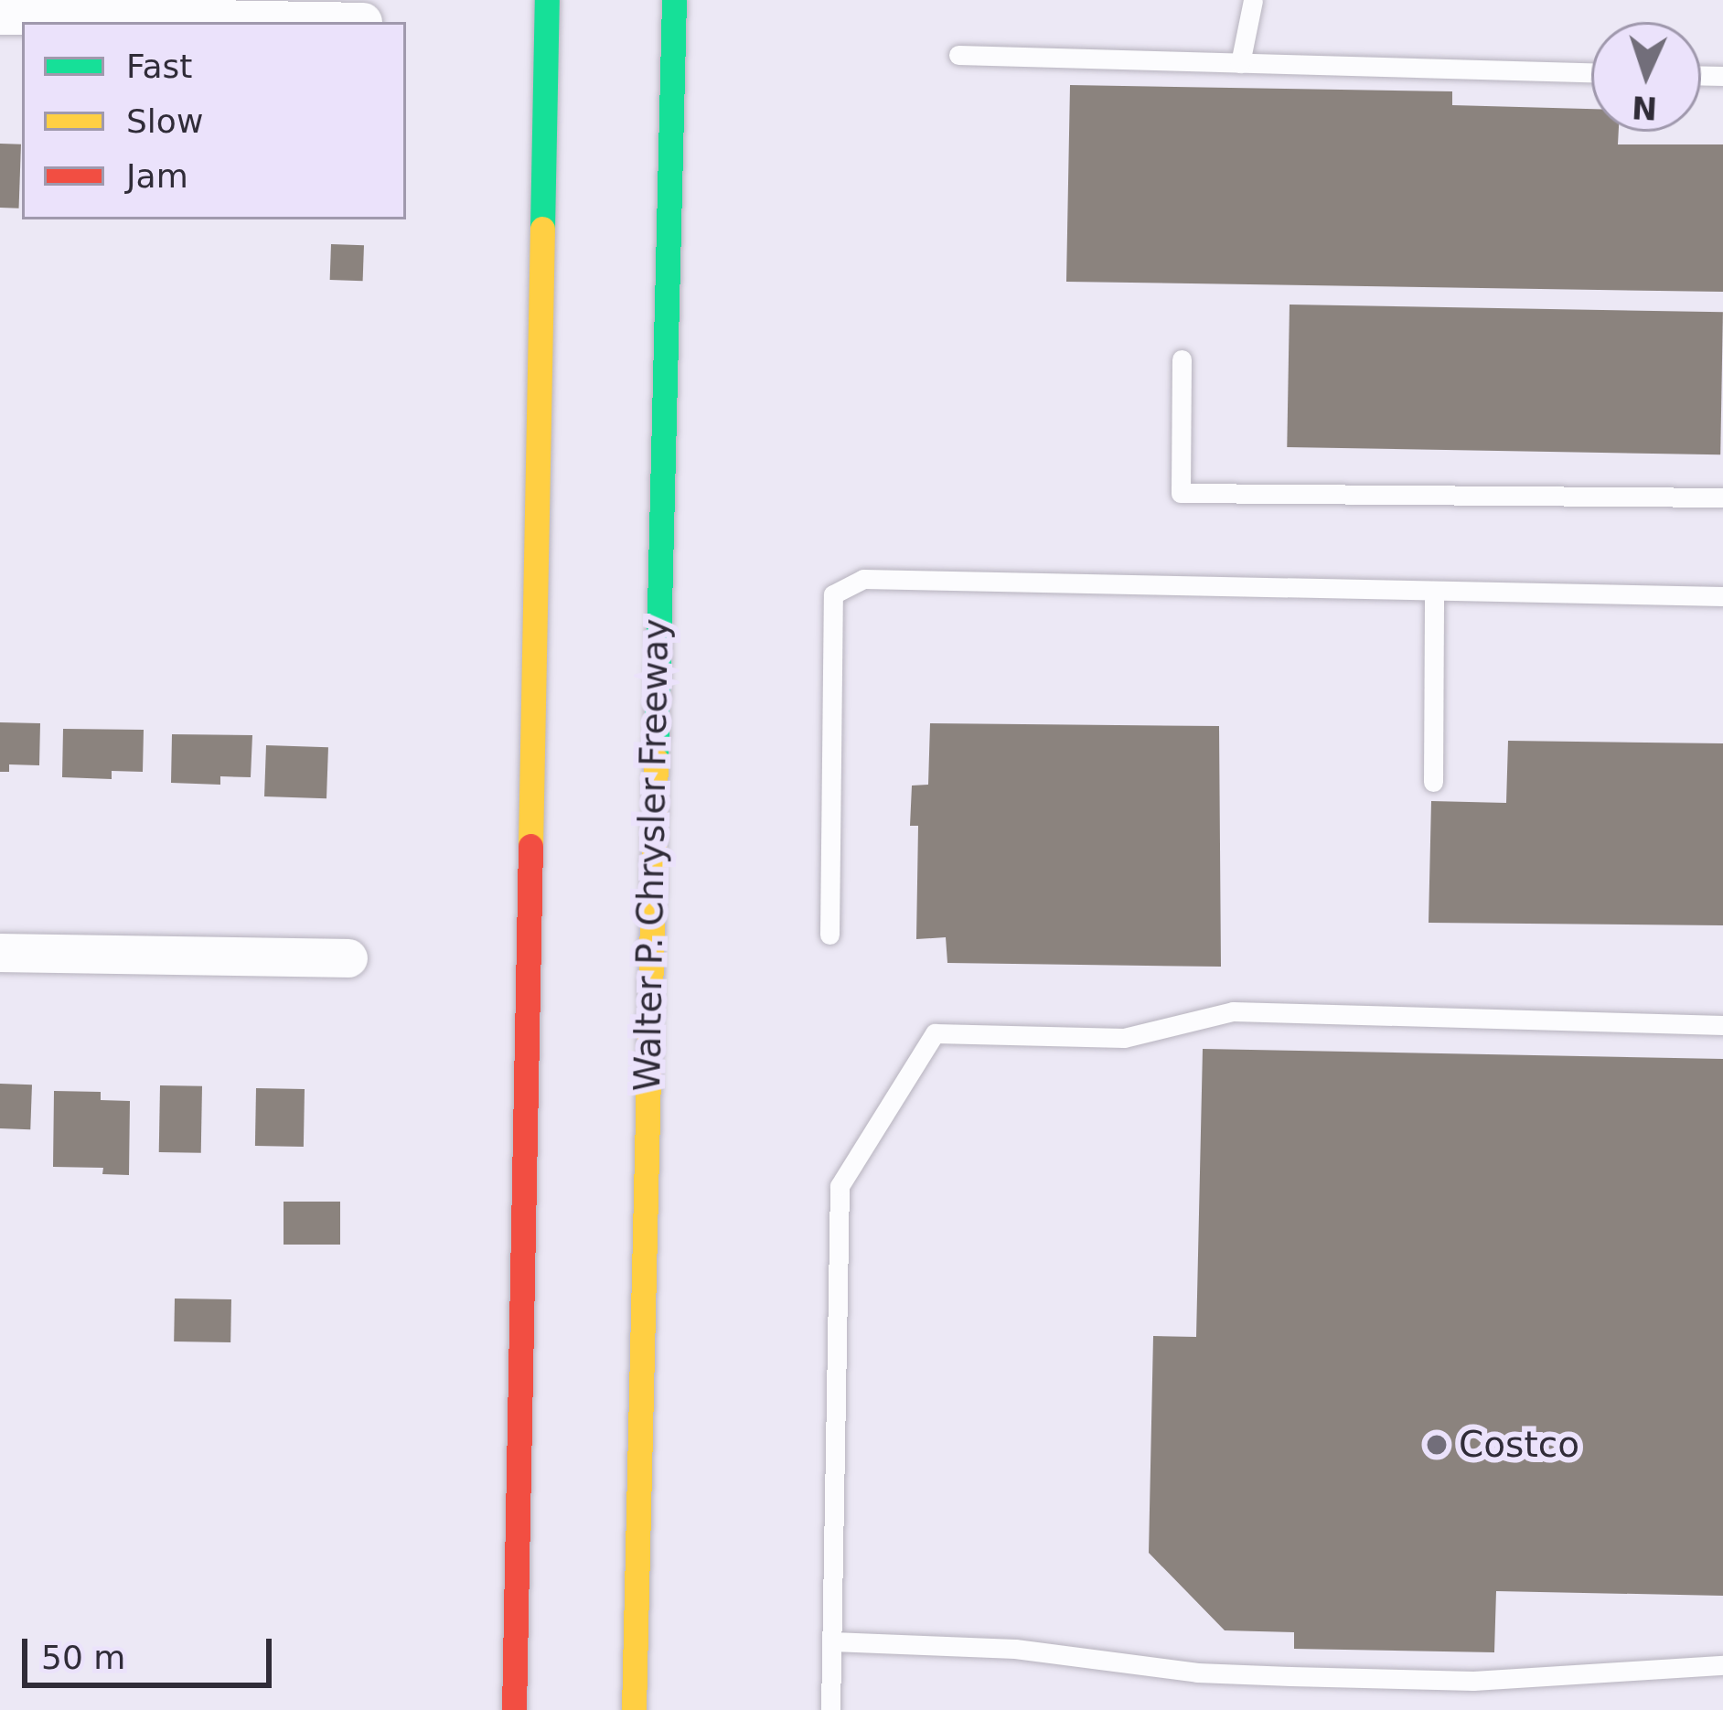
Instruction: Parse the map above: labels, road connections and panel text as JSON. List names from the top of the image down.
{
  "streets": {
    "highway": ["Walter P. Chrysler Freeway"]
  },
  "places": ["Costco"],
  "legend": ["Fast", "Slow", "Jam"],
  "scale_bar": "50 m",
  "north": "bottom"
}
